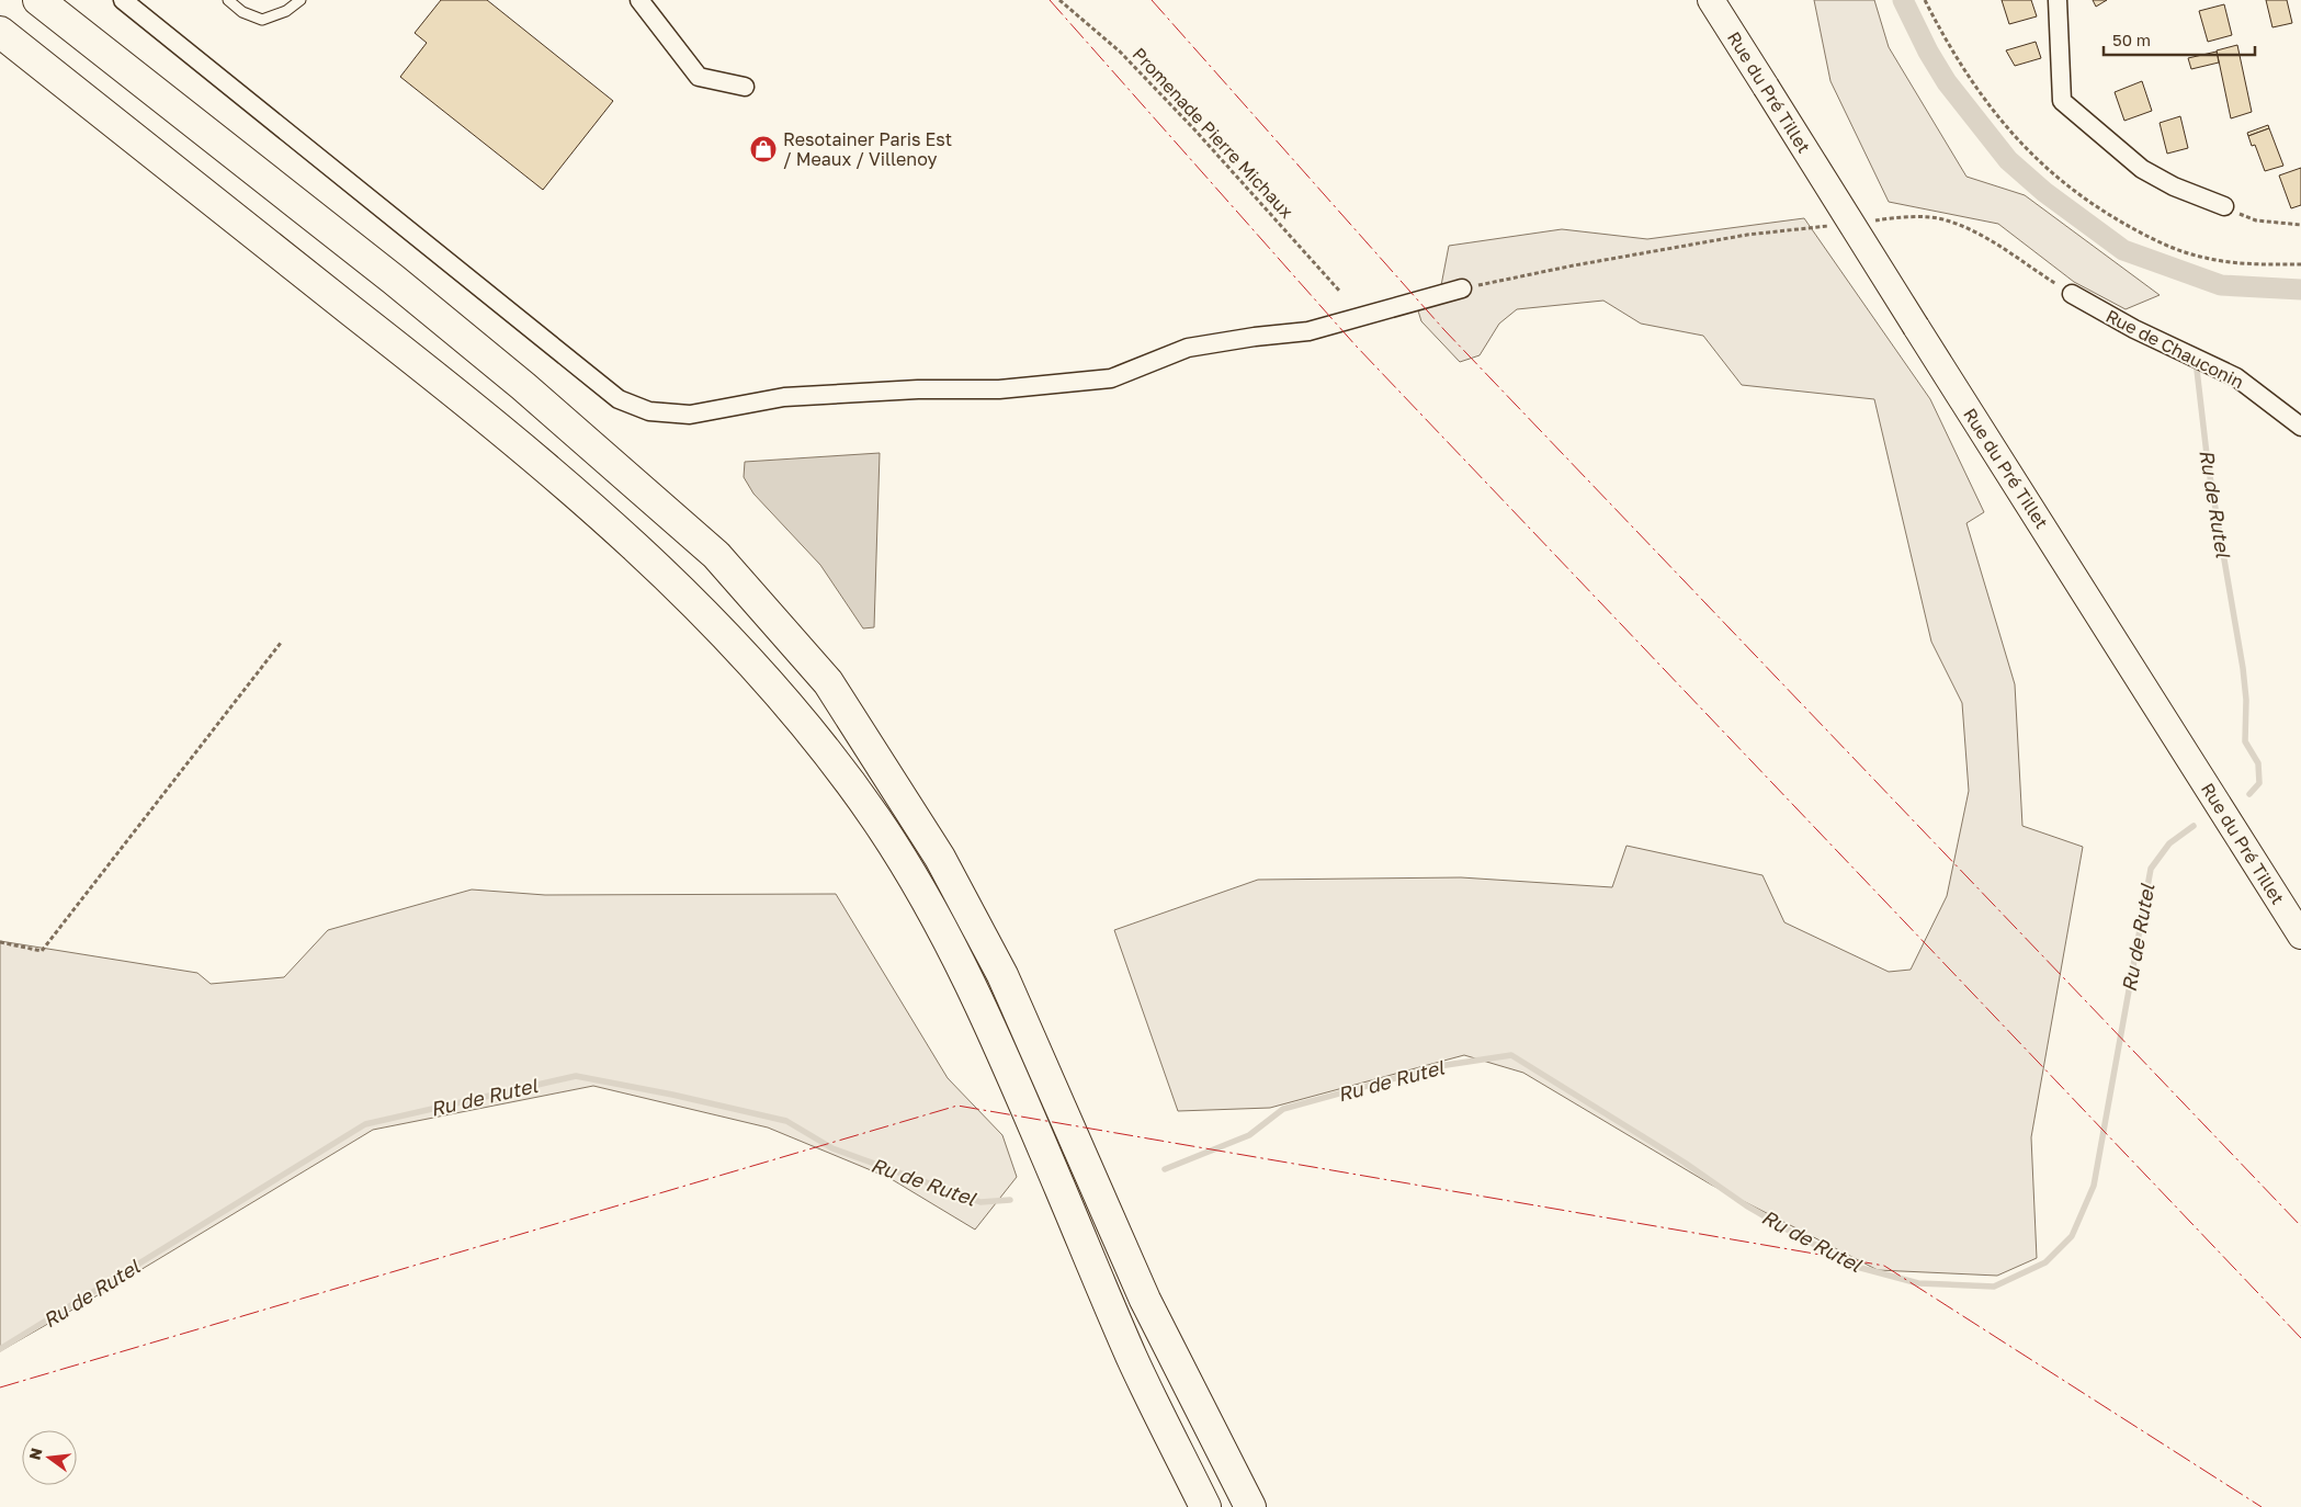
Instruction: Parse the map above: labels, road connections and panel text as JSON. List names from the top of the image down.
{
  "streets": {
    "street": ["Rue du Pré Tillet", "Rue de Chauconin"],
    "path": ["Promenade Pierre Michaux"]
  },
  "water": ["Ru de Rutel"],
  "places": {
    "shop": ["Resotainer Paris Est / Meaux / Villenoy"]
  },
  "scale_bar": "50 m",
  "north": "left"
}
